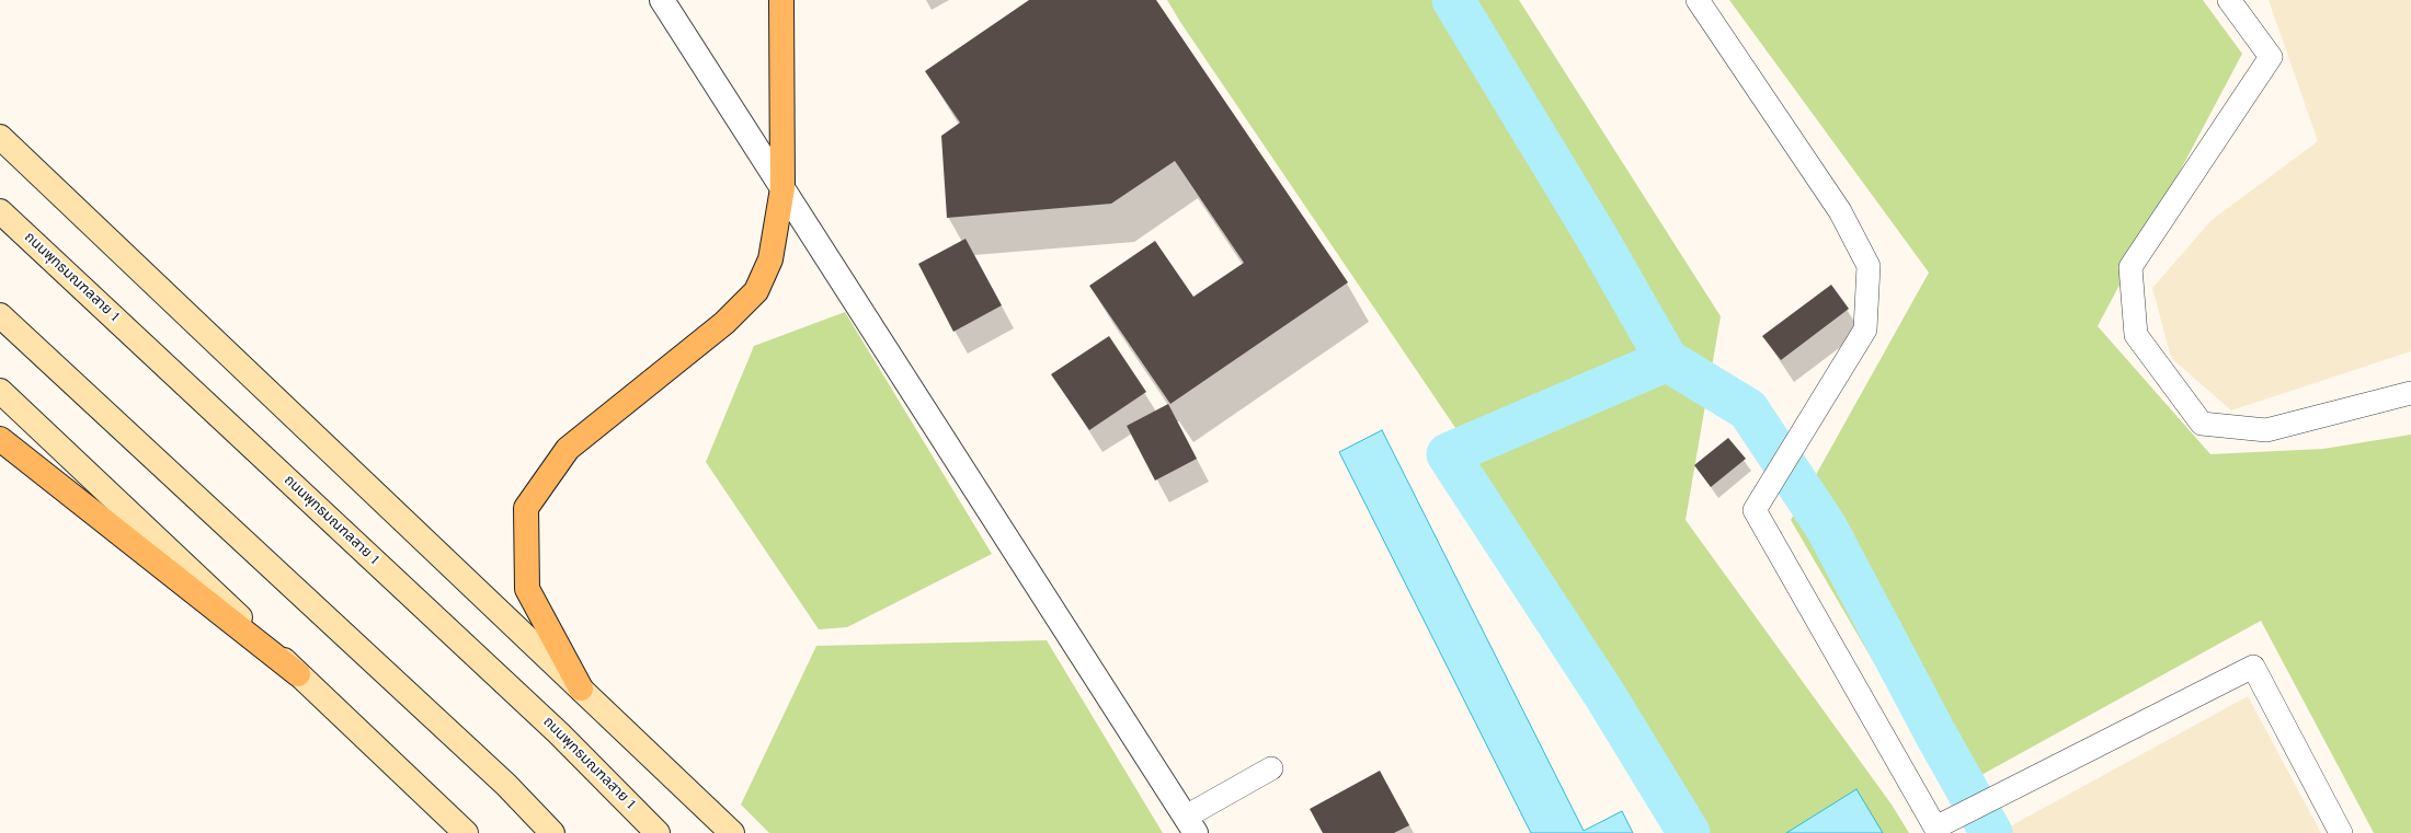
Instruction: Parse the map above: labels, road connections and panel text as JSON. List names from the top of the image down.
{
  "streets": {
    "main road": ["ถนนพุทธมณฑลสาย 1"]
  }
}
